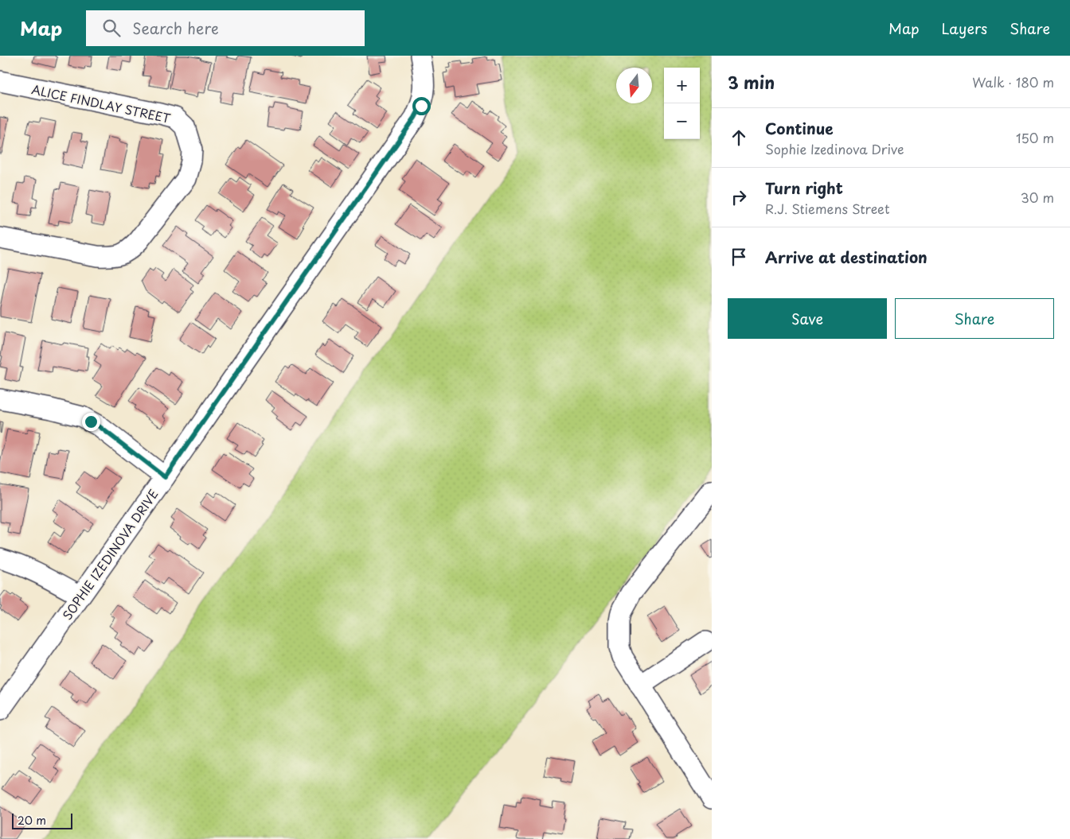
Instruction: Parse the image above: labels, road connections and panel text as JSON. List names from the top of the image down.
{
  "streets": {
    "street": ["ALICE FINDLAY STREET", "SOPHIE IZEDINOVA DRIVE"]
  },
  "scale_bar": "20 m",
  "north": "bottom",
  "page": {
    "header": "Map",
    "search": "Search here",
    "nav": ["Map", "Layers", "Share"],
    "heading": ["3 min", "Walk · 180 m"],
    "map_buttons": ["+", "−"],
    "list": [
      ["Continue", "Sophie Izedinova Drive", "150 m"],
      ["Turn right", "R.J. Stiemens Street", "30 m"],
      "Arrive at destination"
    ],
    "buttons": ["Save", "Share"],
    "scale": "20 m"
  }
}
